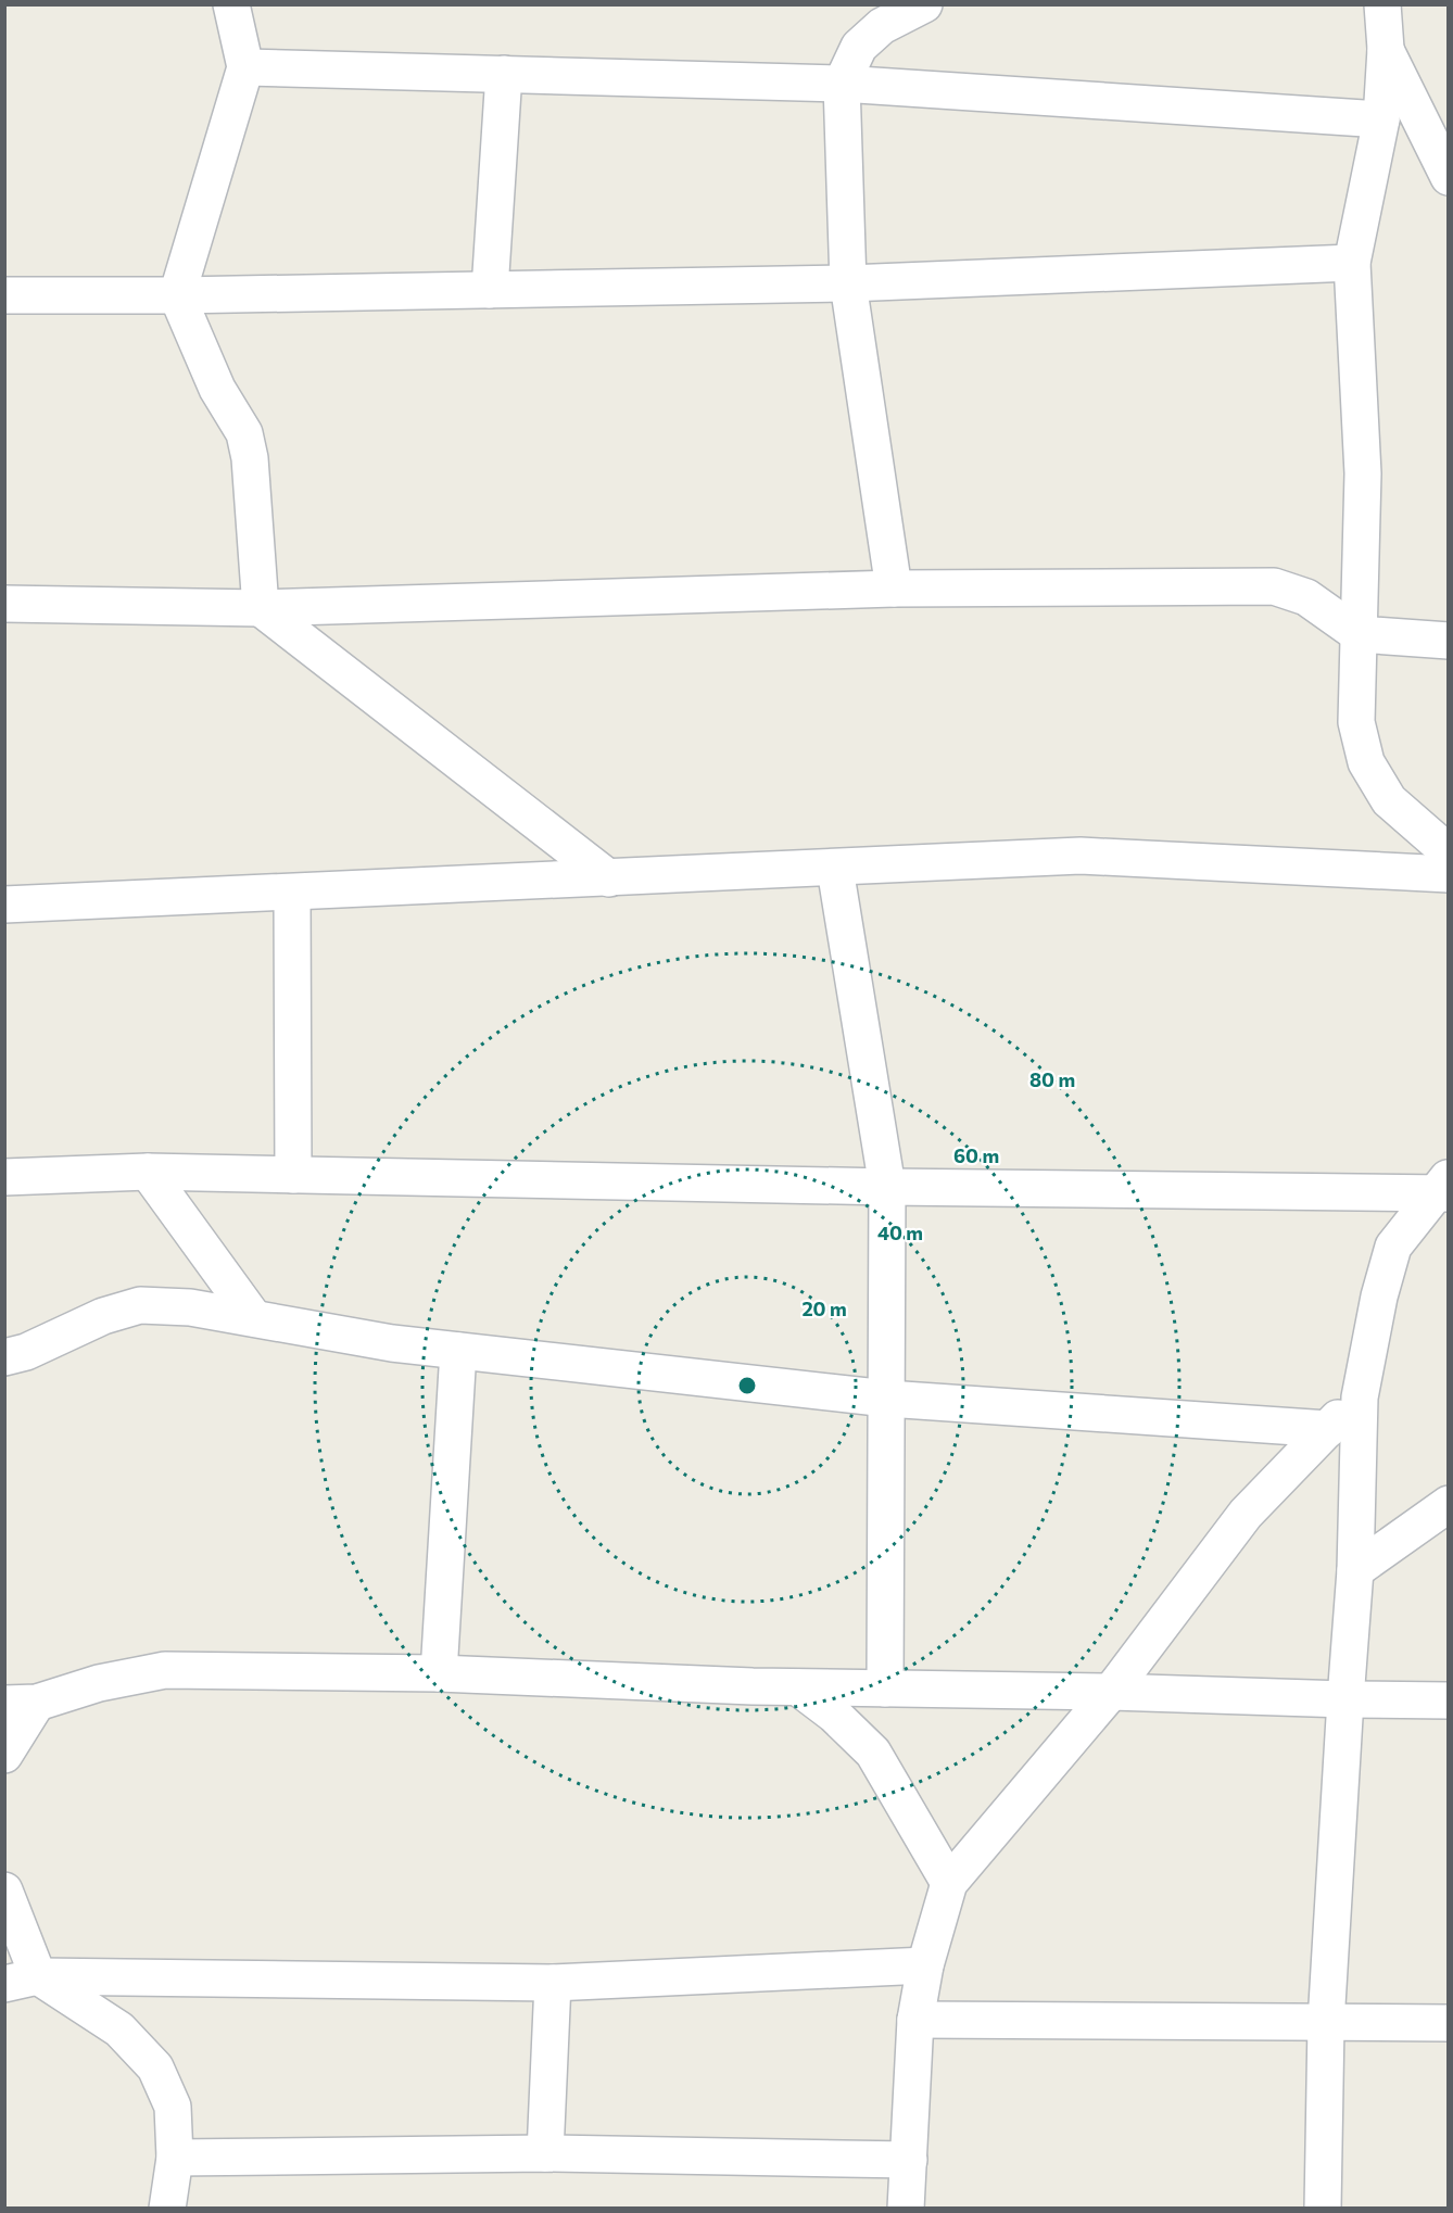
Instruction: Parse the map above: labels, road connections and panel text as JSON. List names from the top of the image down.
{
  "rings": [
    "80 m",
    "60 m",
    "40 m",
    "20 m"
  ]
}
